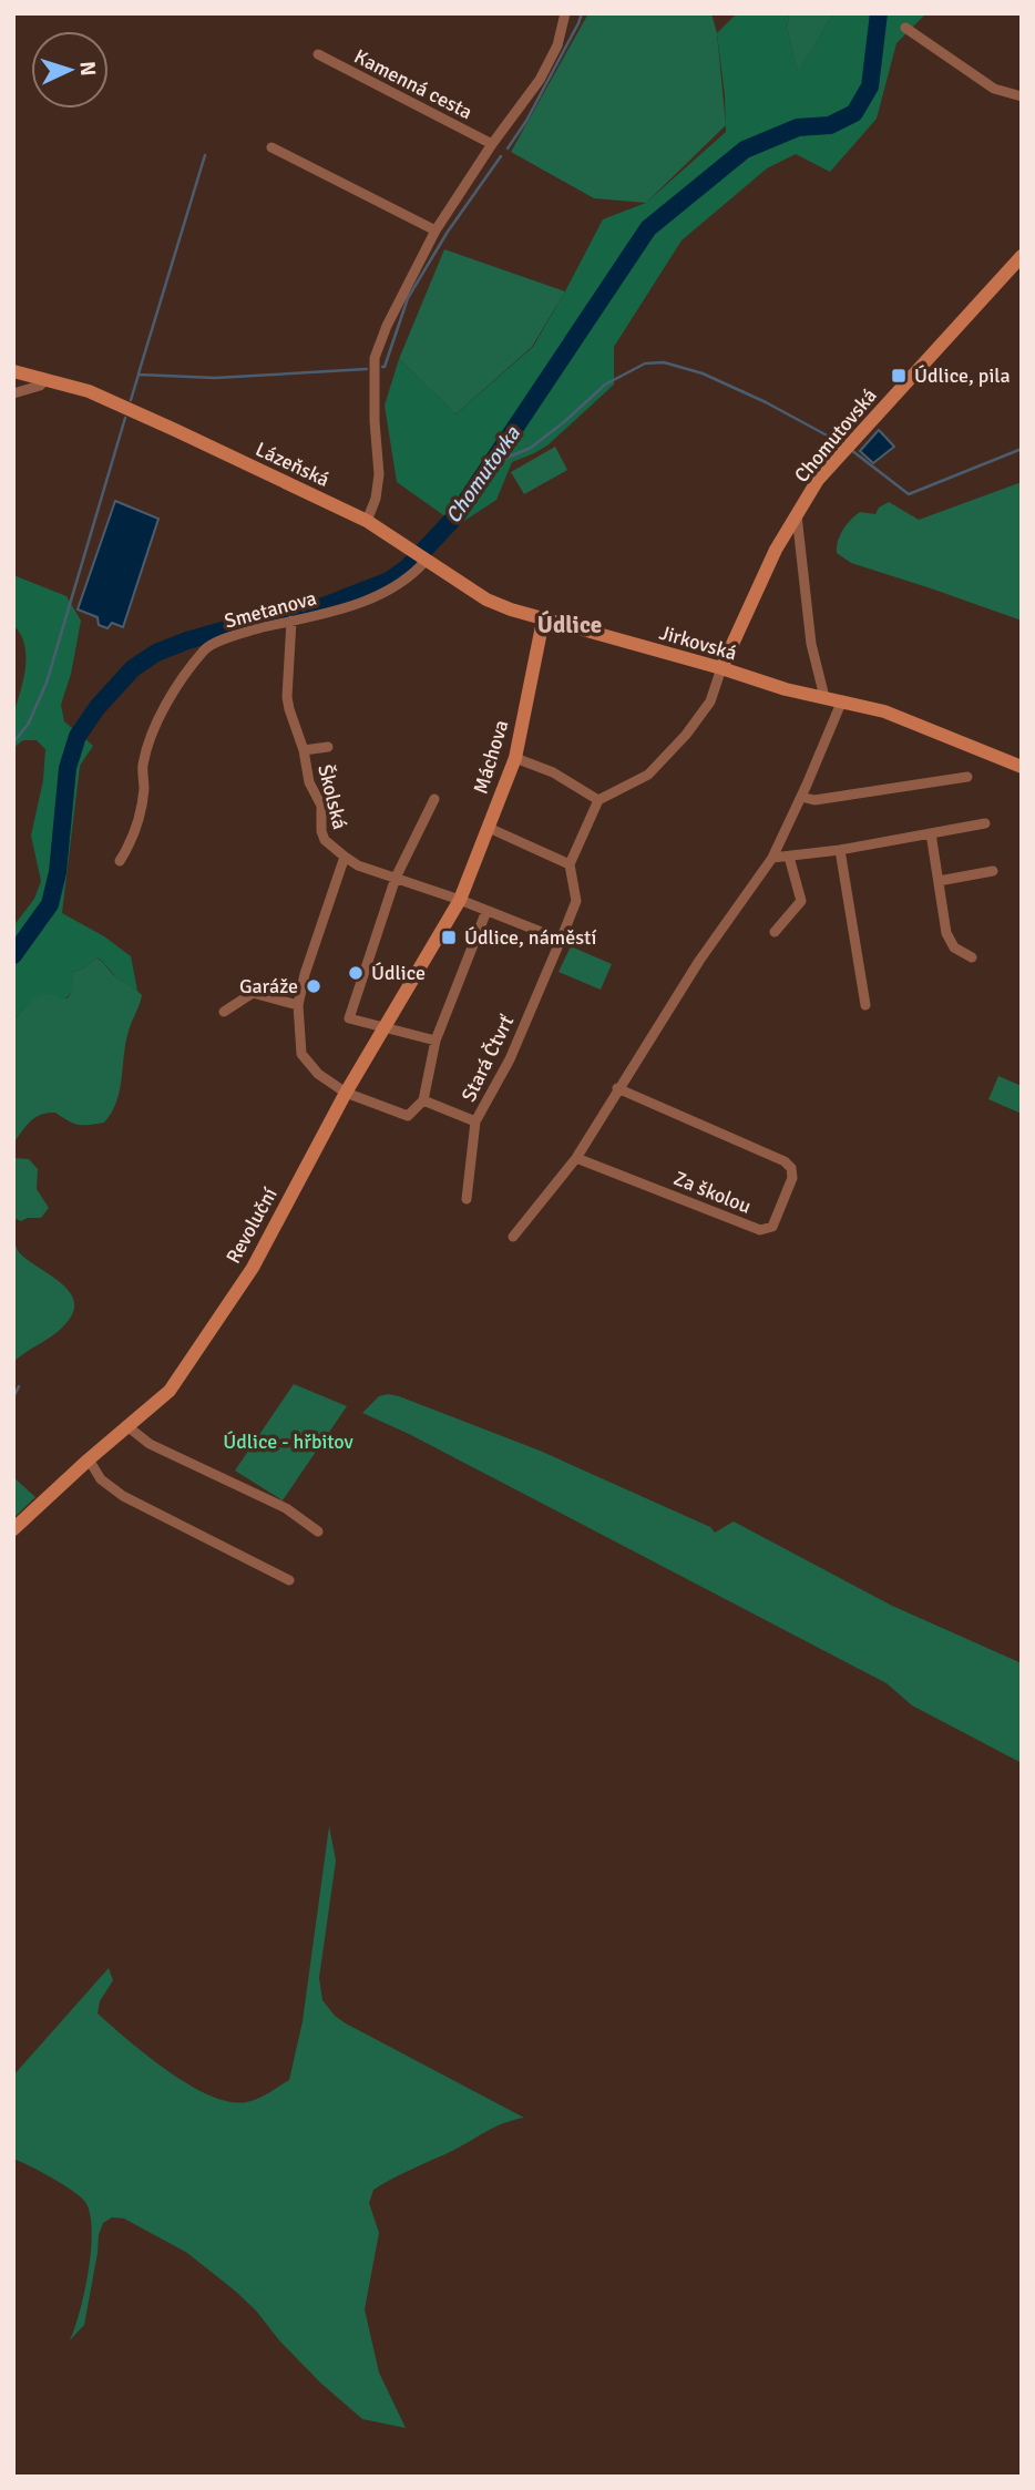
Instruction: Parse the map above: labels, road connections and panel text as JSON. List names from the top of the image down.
{
  "streets": {
    "street": [
      "Kamenná cesta",
      "Chomutovská",
      "Lázeňská",
      "Smetanova",
      "Jirkovská",
      "Máchova",
      "Školská",
      "Stará Čtvrť",
      "Za školou",
      "Revoluční"
    ]
  },
  "crossings": [
    ["Chomutovská", "Jirkovská"],
    ["Lázeňská", "Smetanova"],
    ["Lázeňská", "Jirkovská"],
    ["Lázeňská", "Máchova"],
    ["Jirkovská", "Máchova"],
    ["Máchova", "Školská"],
    ["Máchova", "Revoluční"]
  ],
  "districts": ["Údlice"],
  "water": ["Chomutovka"],
  "parks": ["Údlice - hřbitov"],
  "places": {
    "transit": ["Údlice, pila", "Údlice, náměstí"],
    "other": ["Údlice", "Garáže"]
  },
  "north": "right"
}
